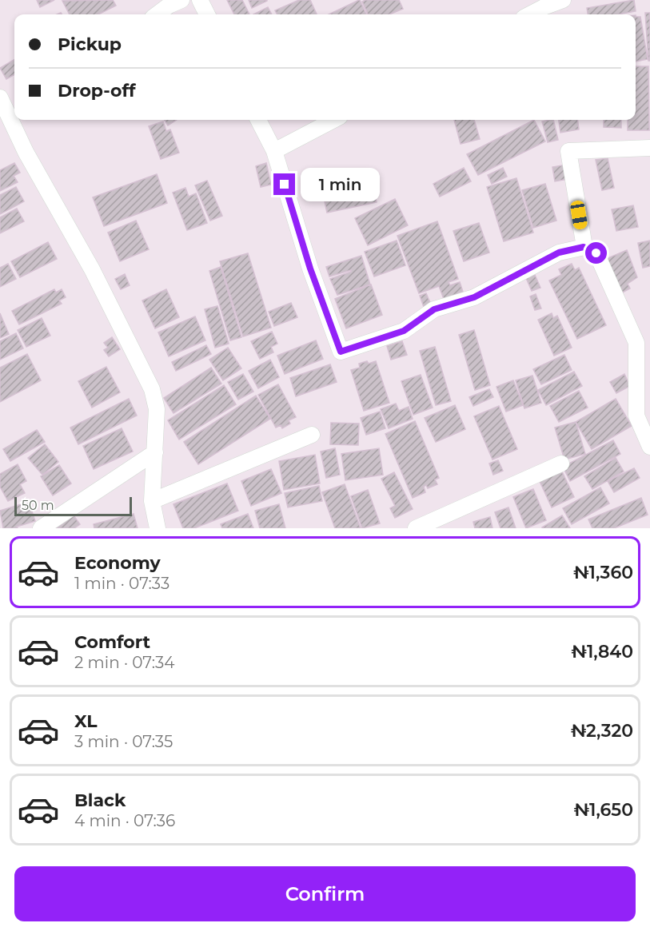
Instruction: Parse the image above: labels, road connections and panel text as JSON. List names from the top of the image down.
{
  "scale_bar": "50 m",
  "page": {
    "banner": ["Pickup", "Drop-off"],
    "bubble": "1 min",
    "scale": "50 m",
    "list": [
      {
        "name": "Economy",
        "note": "1 min · 07:33",
        "value": "₦1,360"
      },
      {
        "name": "Comfort",
        "note": "2 min · 07:34",
        "value": "₦1,840"
      },
      {
        "name": "XL",
        "note": "3 min · 07:35",
        "value": "₦2,320"
      },
      {
        "name": "Black",
        "note": "4 min · 07:36",
        "value": "₦1,650"
      }
    ],
    "buttons": "Confirm"
  }
}
